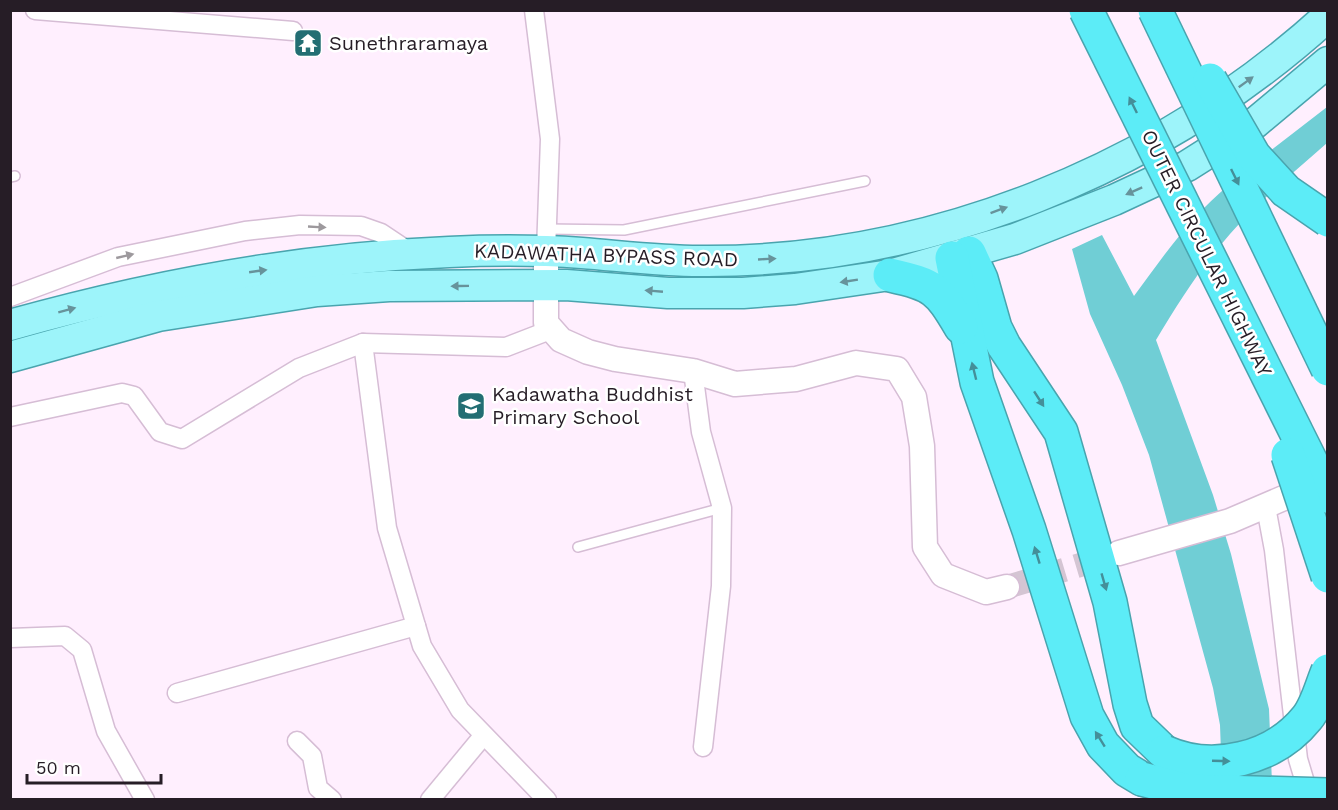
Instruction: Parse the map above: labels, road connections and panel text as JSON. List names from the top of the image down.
{
  "streets": {
    "highway": ["OUTER CIRCULAR HIGHWAY"],
    "main road": ["KADAWATHA BYPASS ROAD"]
  },
  "places": {
    "temple": ["Sunethraramaya"],
    "school or university": ["Kadawatha Buddhist Primary School"]
  },
  "scale_bar": "50 m"
}
